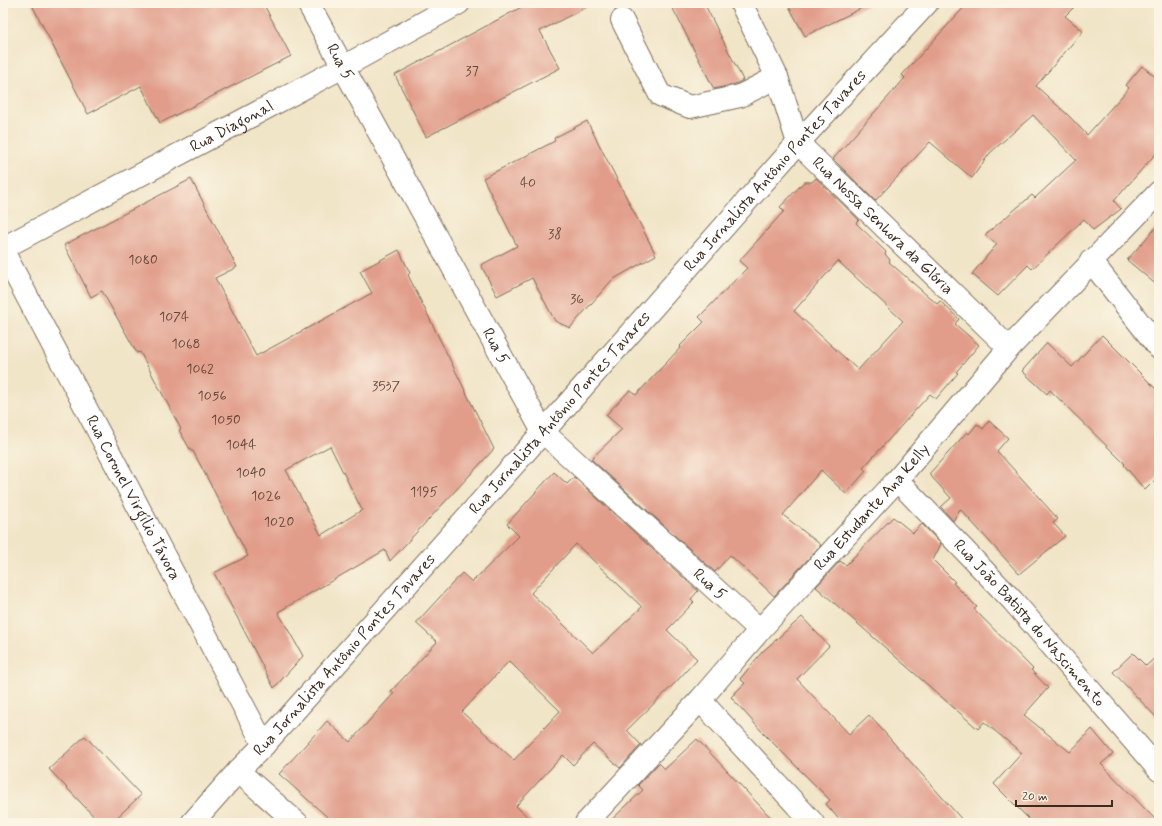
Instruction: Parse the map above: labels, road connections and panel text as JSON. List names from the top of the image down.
{
  "streets": {
    "street": [
      "Rua 5",
      "Rua Diagonal",
      "Rua Jornalista Antônio Pontes Tavares",
      "Rua Nossa Senhora da Glória",
      "Rua Coronel Virgílio Távora",
      "Rua Estudante Ana Kelly",
      "Rua João Batista do Nascimento"
    ]
  },
  "crossings": [
    ["Rua 5", "Rua Diagonal"],
    ["Rua 5", "Rua Jornalista Antônio Pontes Tavares"],
    ["Rua 5", "Rua Estudante Ana Kelly"],
    ["Rua Diagonal", "Rua Coronel Virgílio Távora"],
    ["Rua Jornalista Antônio Pontes Tavares", "Rua Nossa Senhora da Glória"],
    ["Rua Jornalista Antônio Pontes Tavares", "Rua Coronel Virgílio Távora"],
    ["Rua Nossa Senhora da Glória", "Rua Estudante Ana Kelly"],
    ["Rua Estudante Ana Kelly", "Rua João Batista do Nascimento"]
  ],
  "house_numbers": [
    "37",
    "40",
    "38",
    "1080",
    "36",
    "1074",
    "1068",
    "1062",
    "3537",
    "1056",
    "1050",
    "1044",
    "1040",
    "1195",
    "1026",
    "1020"
  ],
  "scale_bar": "20 m"
}
